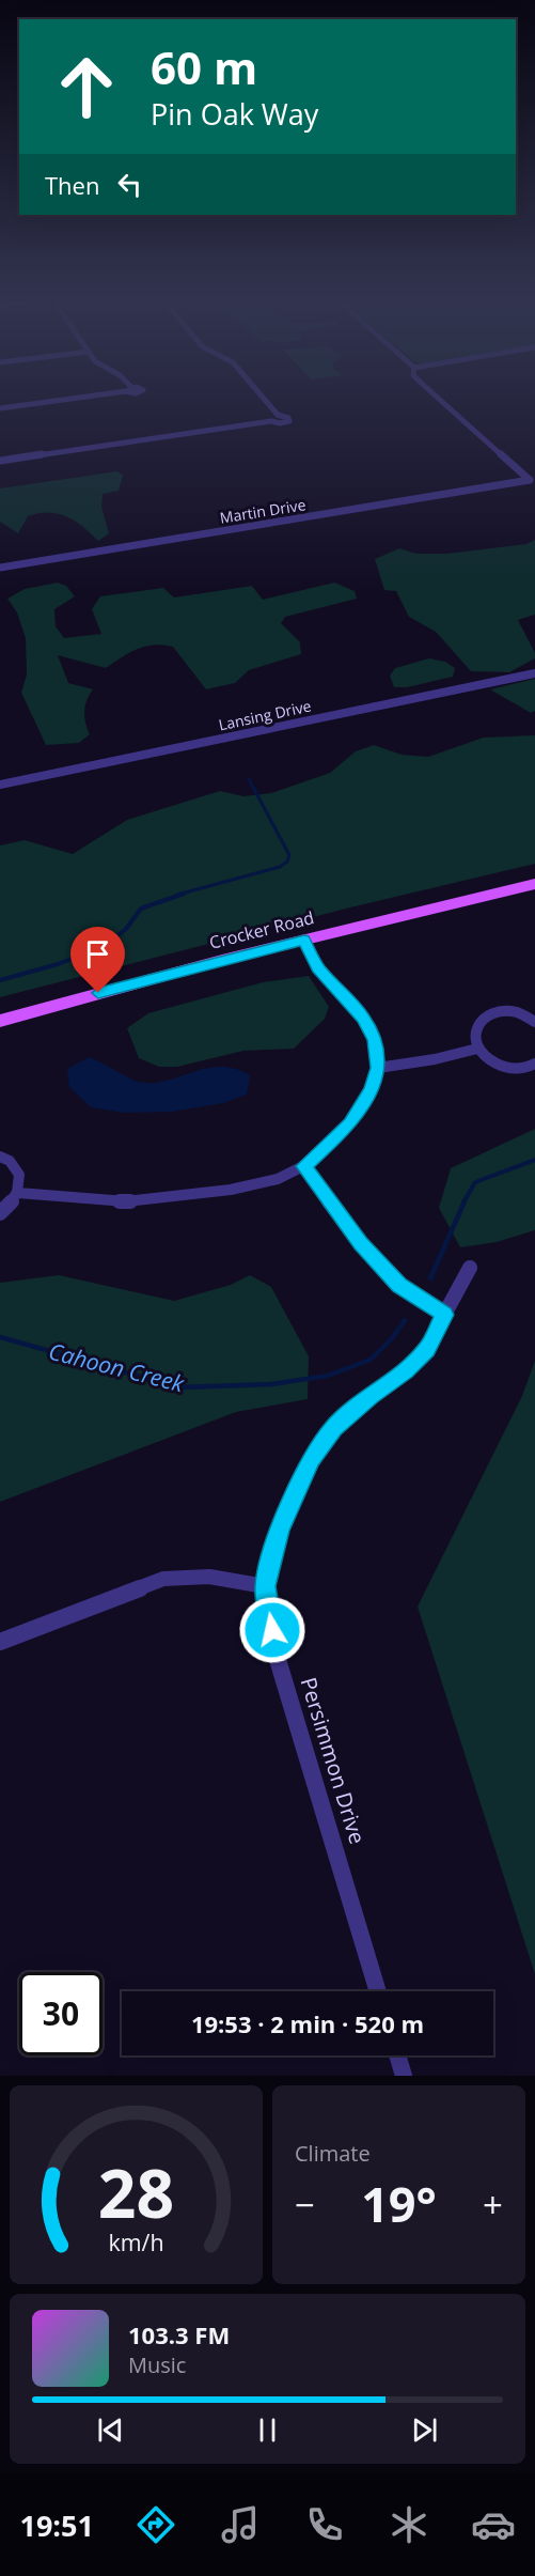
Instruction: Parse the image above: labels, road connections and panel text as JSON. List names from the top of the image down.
{
  "streets": {
    "main road": ["Crocker Road"],
    "street": ["Martin Drive", "Lansing Drive", "Persimmon Drive"]
  },
  "water": ["Cahoon Creek"],
  "page": {
    "turn": ["60 m", "Pin Oak Way"],
    "then": "Then",
    "limit": "30",
    "trip": "19:53 · 2 min · 520 m",
    "tile": "Climate",
    "heat": ["−", "19°", "+"],
    "song": ["103.3 FM", "Music"],
    "tabs": "19:51",
    "gauge": ["28", "km/h"]
  }
}
